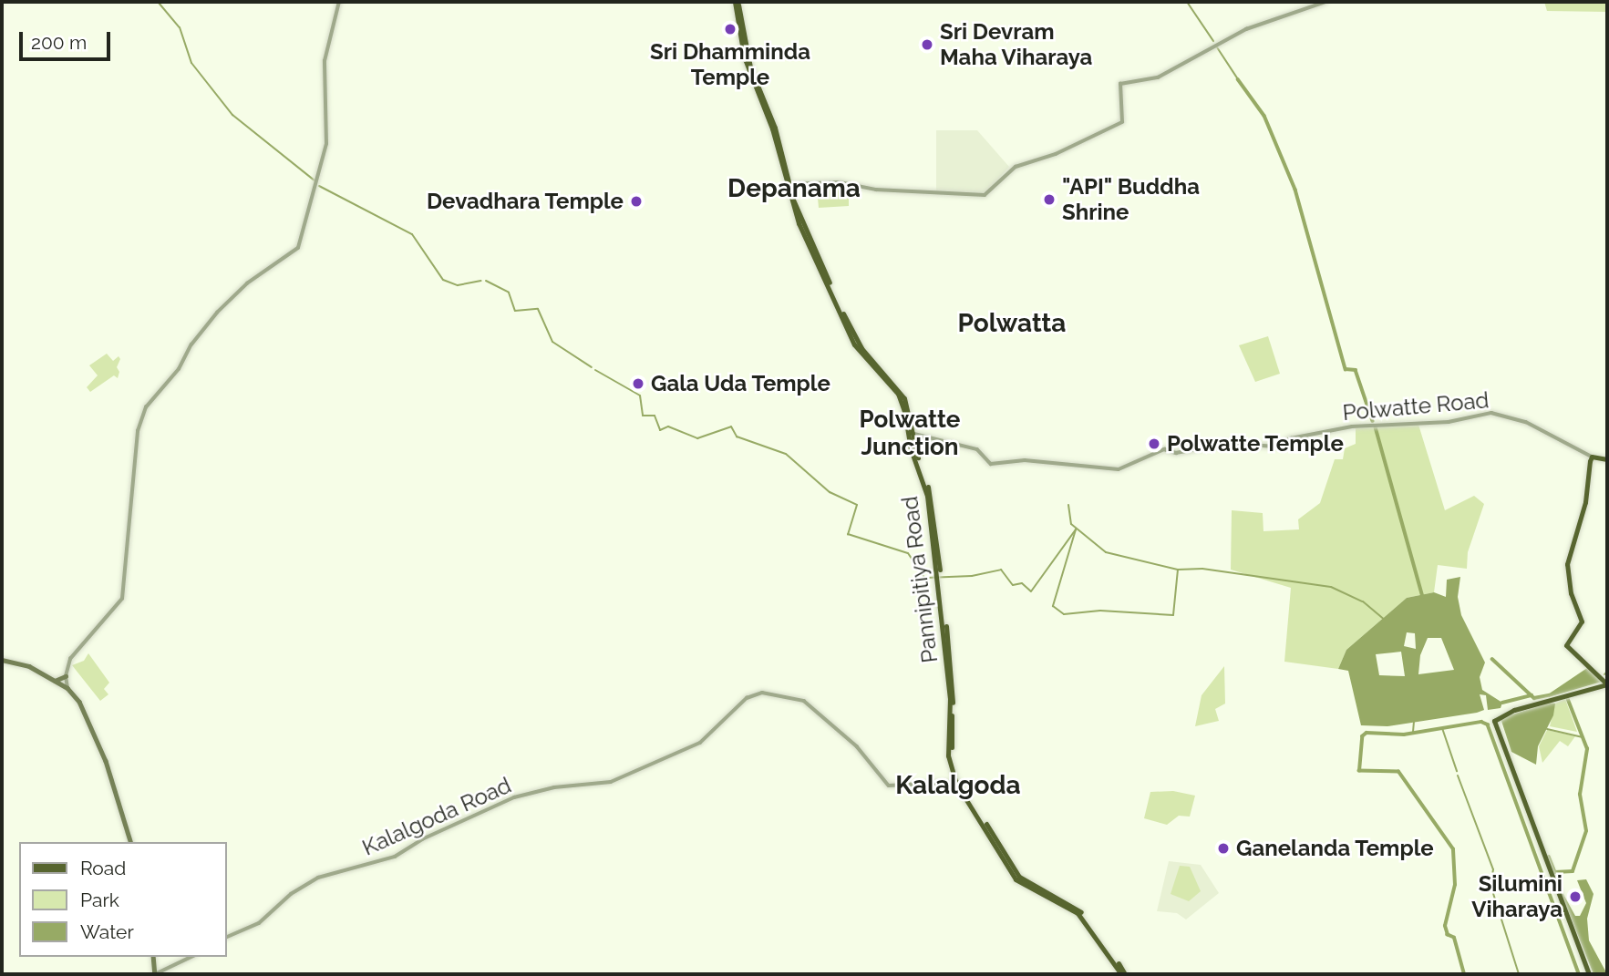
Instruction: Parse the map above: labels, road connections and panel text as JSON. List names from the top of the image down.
{
  "streets": {
    "main road": ["Pannipitiya Road"],
    "street": ["Polwatte Road", "Kalalgoda Road"]
  },
  "crossings": [
    ["Polwatte Road", "Pannipitiya Road"],
    ["Pannipitiya Road", "Kalalgoda Road"]
  ],
  "districts": [
    "Depanama",
    "Polwatta",
    "Polwatte Junction",
    "Kalalgoda"
  ],
  "places": [
    "Sri Dhamminda Temple",
    "Sri Devram Maha Viharaya",
    "\"API\" Buddha Shrine",
    "Devadhara Temple",
    "Gala Uda Temple",
    "Polwatte Temple",
    "Ganelanda Temple",
    "Silumini Viharaya"
  ],
  "legend": ["Road", "Park", "Water"],
  "scale_bar": "200 m"
}
